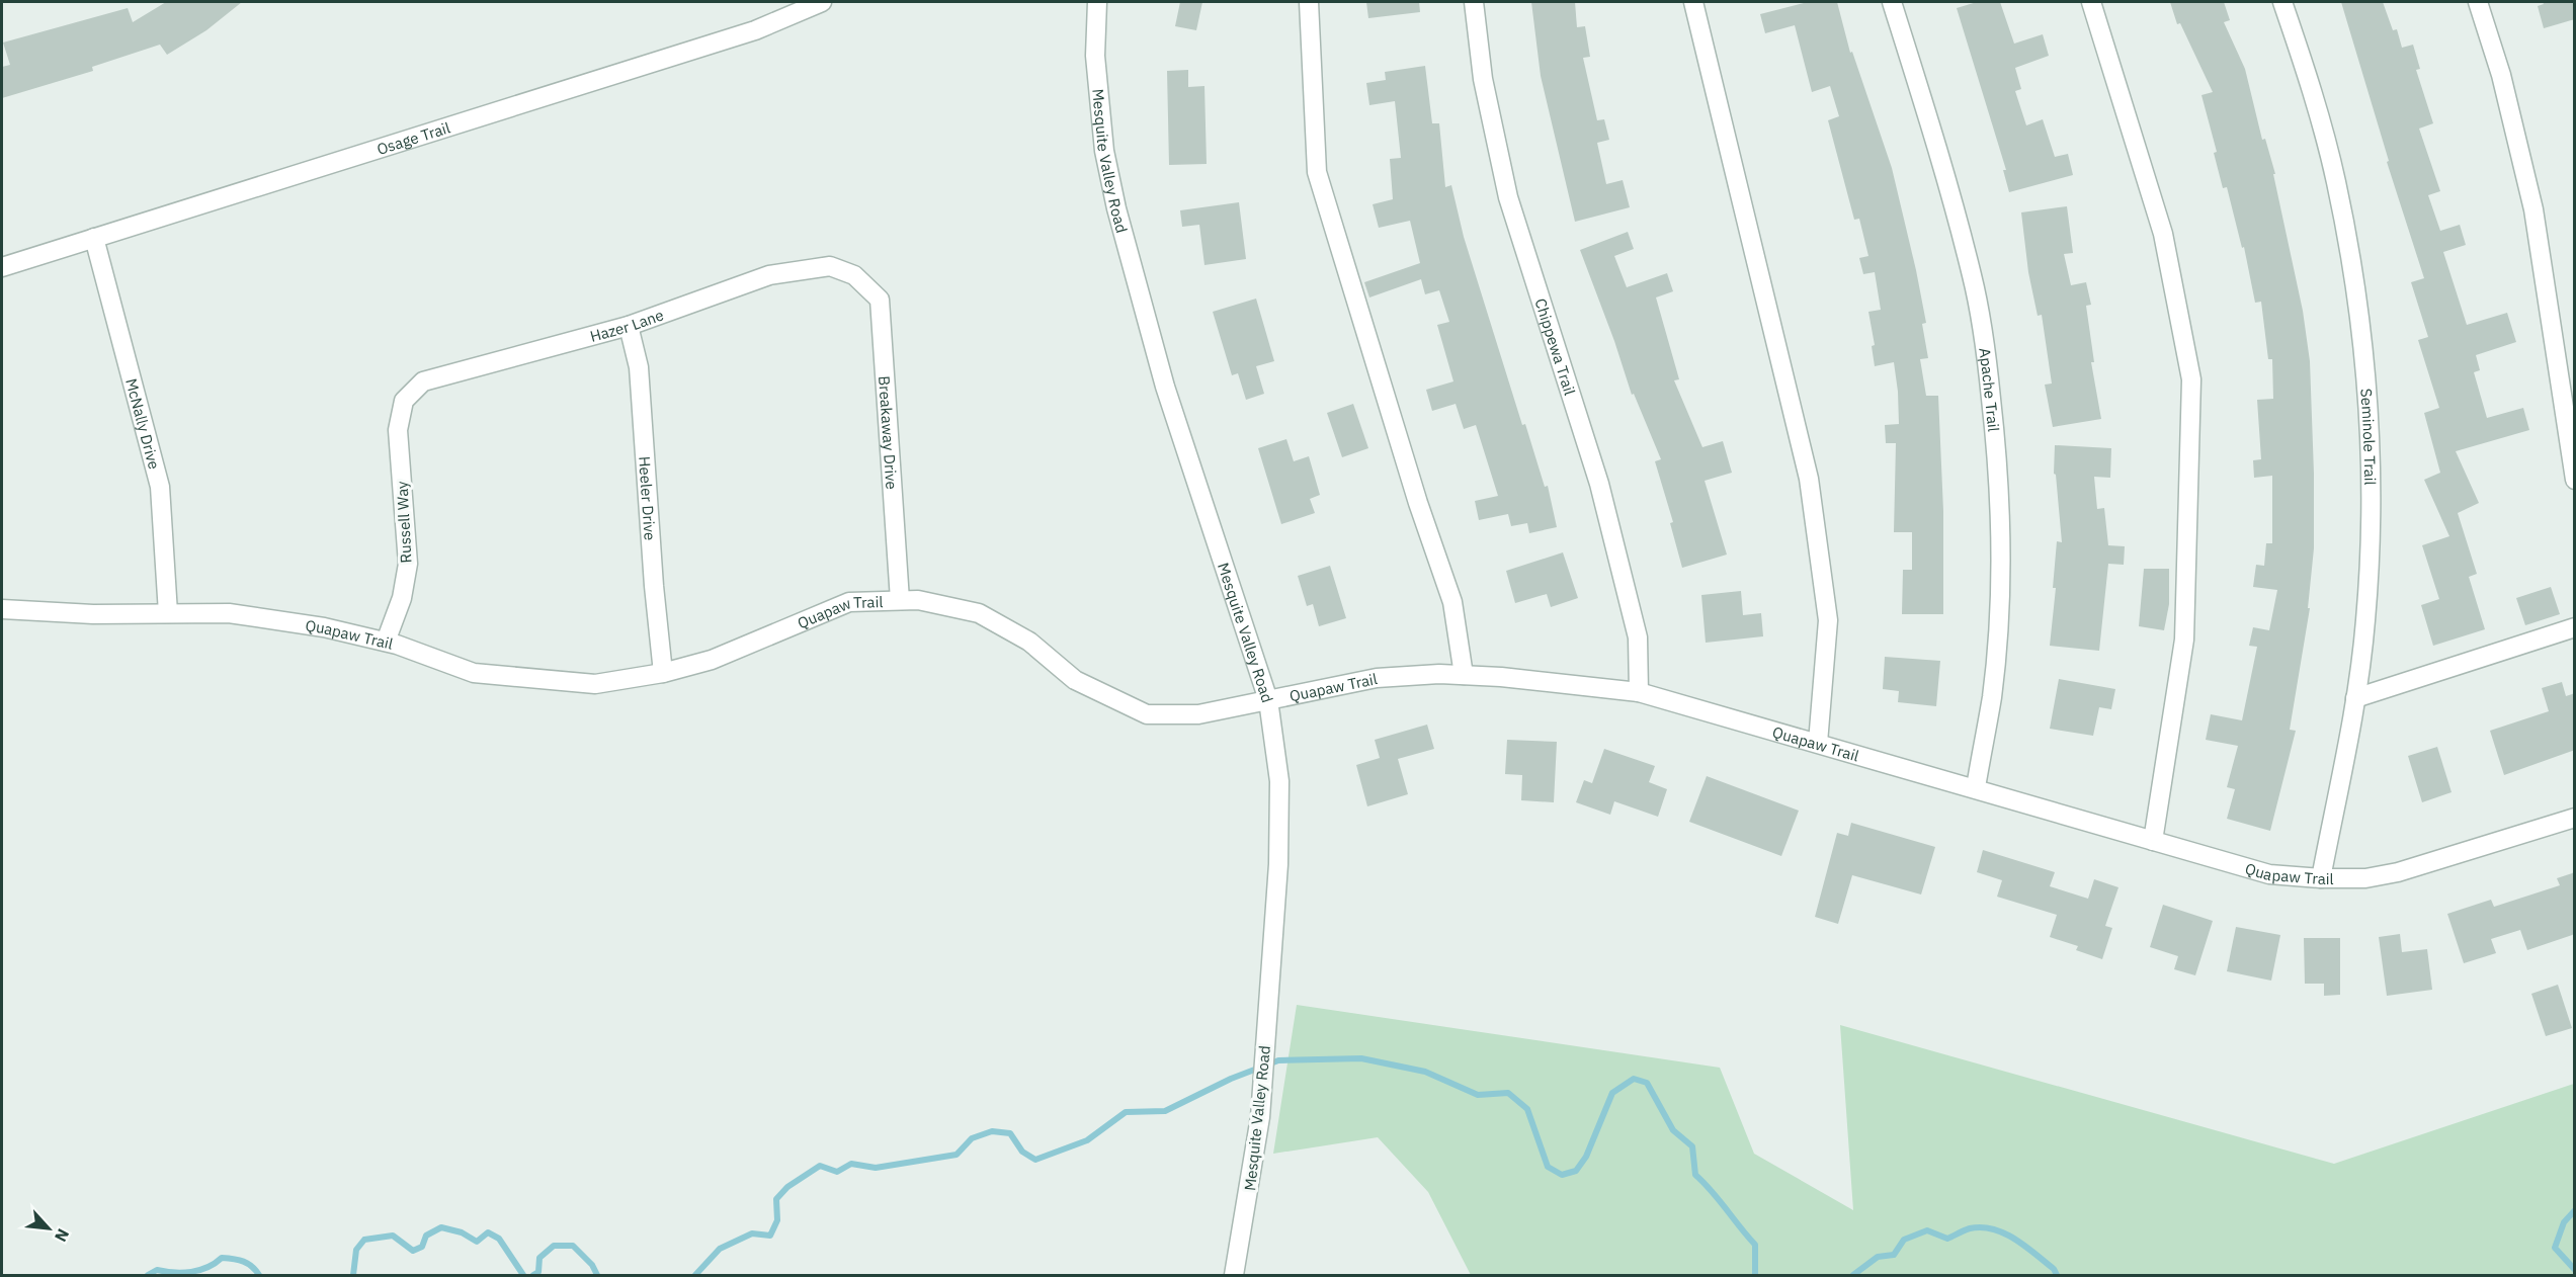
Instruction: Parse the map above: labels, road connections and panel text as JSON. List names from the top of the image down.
{
  "streets": {
    "street": [
      "Osage Trail",
      "Mesquite Valley Road",
      "Hazer Lane",
      "Chippewa Trail",
      "Apache Trail",
      "McNally Drive",
      "Breakaway Drive",
      "Seminole Trail",
      "Heeler Drive",
      "Russell Way",
      "Quapaw Trail"
    ]
  },
  "crossings": [
    ["Osage Trail", "McNally Drive"],
    ["Mesquite Valley Road", "Quapaw Trail"],
    ["Hazer Lane", "Breakaway Drive"],
    ["Hazer Lane", "Heeler Drive"],
    ["Hazer Lane", "Russell Way"],
    ["Chippewa Trail", "Quapaw Trail"],
    ["Apache Trail", "Quapaw Trail"],
    ["McNally Drive", "Quapaw Trail"],
    ["Breakaway Drive", "Quapaw Trail"],
    ["Seminole Trail", "Quapaw Trail"],
    ["Heeler Drive", "Quapaw Trail"],
    ["Russell Way", "Quapaw Trail"]
  ],
  "north": "bottom right"
}
